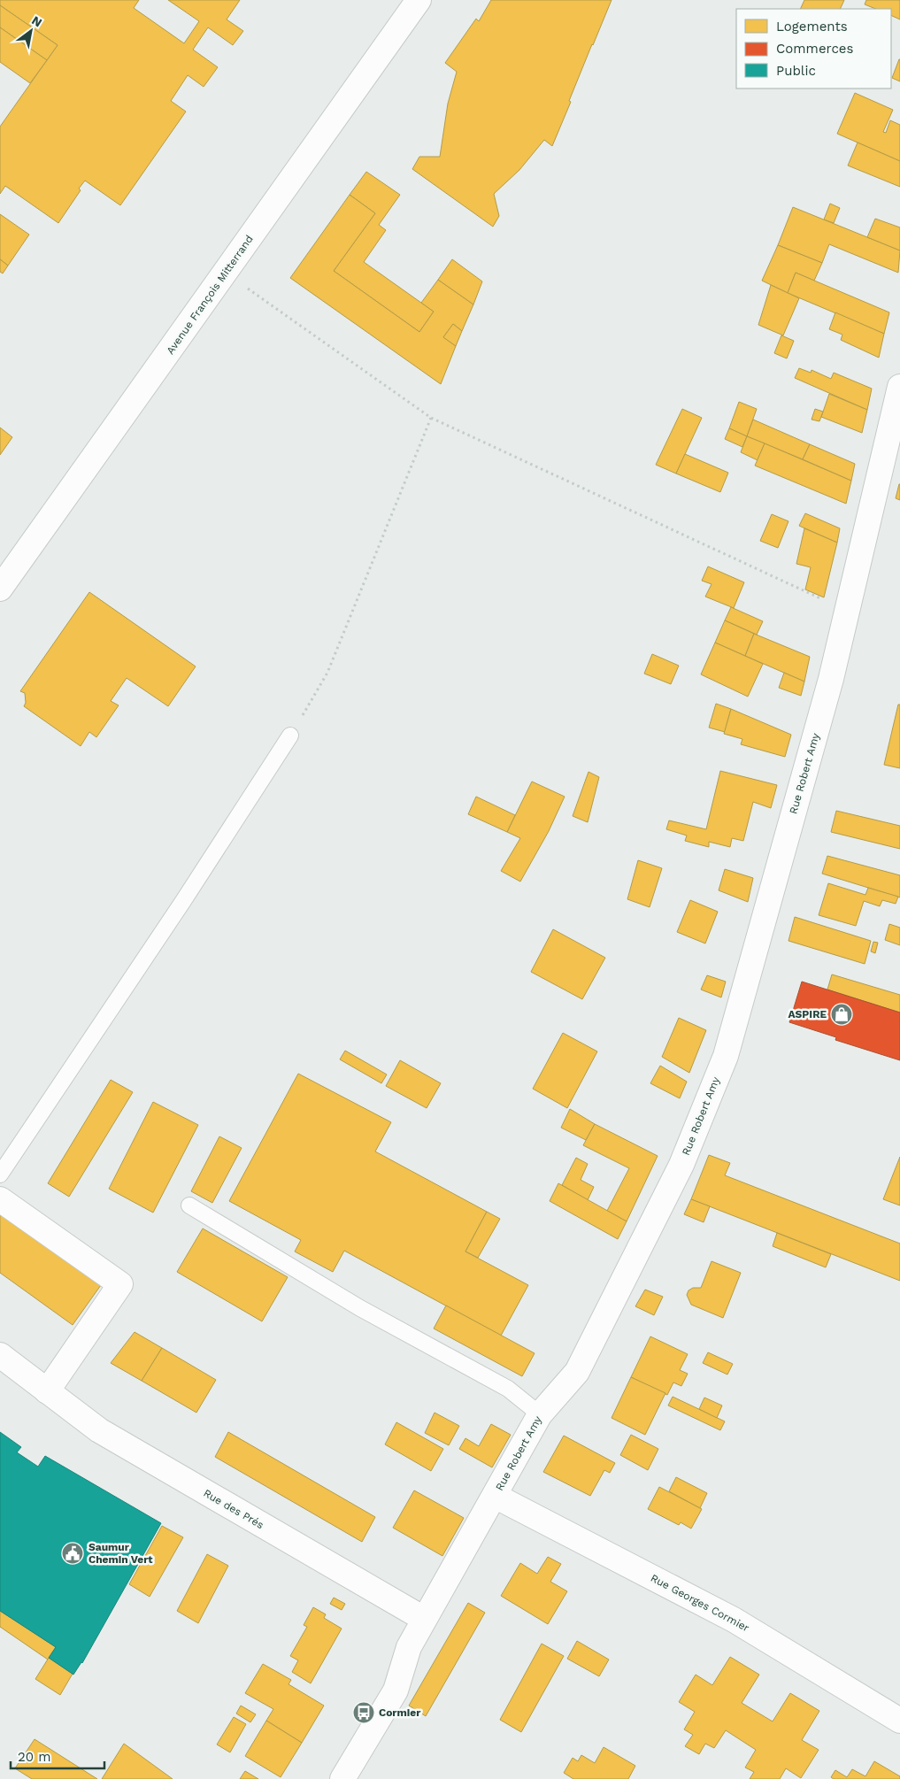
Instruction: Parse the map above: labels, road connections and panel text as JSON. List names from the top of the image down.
{
  "streets": {
    "street": [
      "Avenue François Mitterrand",
      "Rue Robert Amy",
      "Rue des Prés",
      "Rue Georges Cormier"
    ]
  },
  "crossings": [
    ["Rue Robert Amy", "Rue des Prés"],
    ["Rue Robert Amy", "Rue Georges Cormier"]
  ],
  "places": {
    "shop": ["ASPIRE"],
    "public building": ["Saumur Chemin Vert"],
    "bus stop": ["Cormier"]
  },
  "legend": ["Logements", "Commerces", "Public"],
  "scale_bar": "20 m",
  "north": "top right"
}
